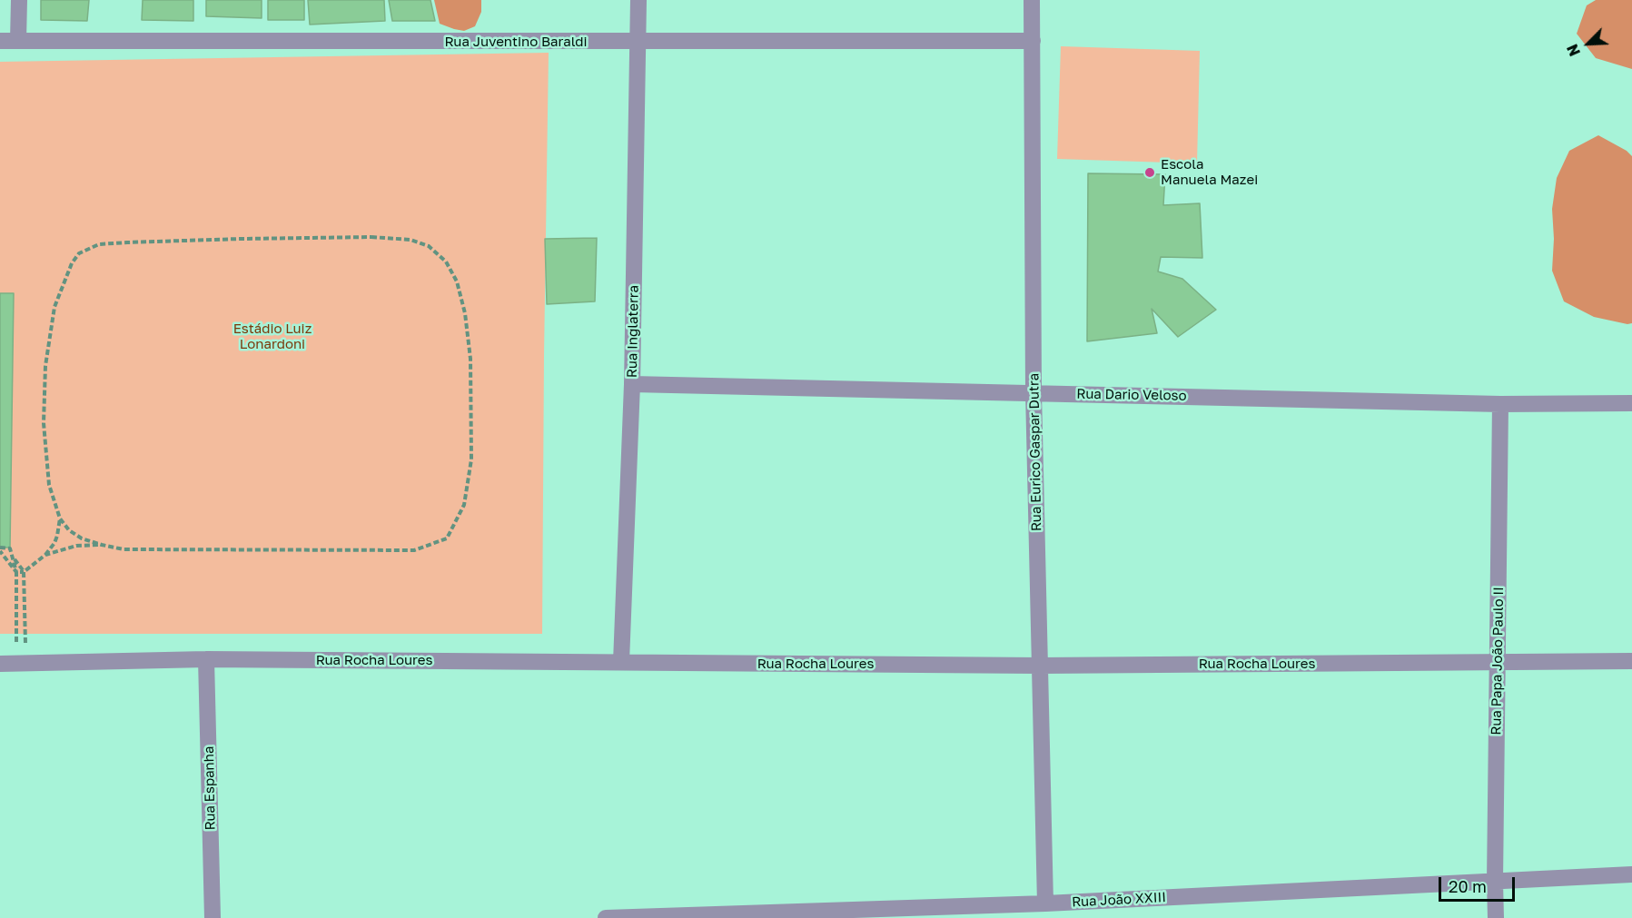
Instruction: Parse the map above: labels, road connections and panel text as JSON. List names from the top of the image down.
{
  "streets": {
    "street": [
      "Rua Juventino Baraldi",
      "Rua Inglaterra",
      "Rua Dario Veloso",
      "Rua Eurico Gaspar Dutra",
      "Rua Rocha Loures",
      "Rua Papa João Paulo II",
      "Rua Espanha",
      "Rua João XXIII"
    ]
  },
  "crossings": [
    ["Rua Juventino Baraldi", "Rua Inglaterra"],
    ["Rua Juventino Baraldi", "Rua Eurico Gaspar Dutra"],
    ["Rua Inglaterra", "Rua Dario Veloso"],
    ["Rua Inglaterra", "Rua Rocha Loures"],
    ["Rua Dario Veloso", "Rua Eurico Gaspar Dutra"],
    ["Rua Dario Veloso", "Rua Papa João Paulo II"],
    ["Rua Eurico Gaspar Dutra", "Rua Rocha Loures"],
    ["Rua Eurico Gaspar Dutra", "Rua João XXIII"],
    ["Rua Rocha Loures", "Rua Papa João Paulo II"],
    ["Rua Rocha Loures", "Rua Espanha"],
    ["Rua Papa João Paulo II", "Rua João XXIII"]
  ],
  "parks": ["Estádio Luiz Lonardoni"],
  "places": ["Escola Manuela Mazei"],
  "scale_bar": "20 m",
  "north": "bottom left"
}
